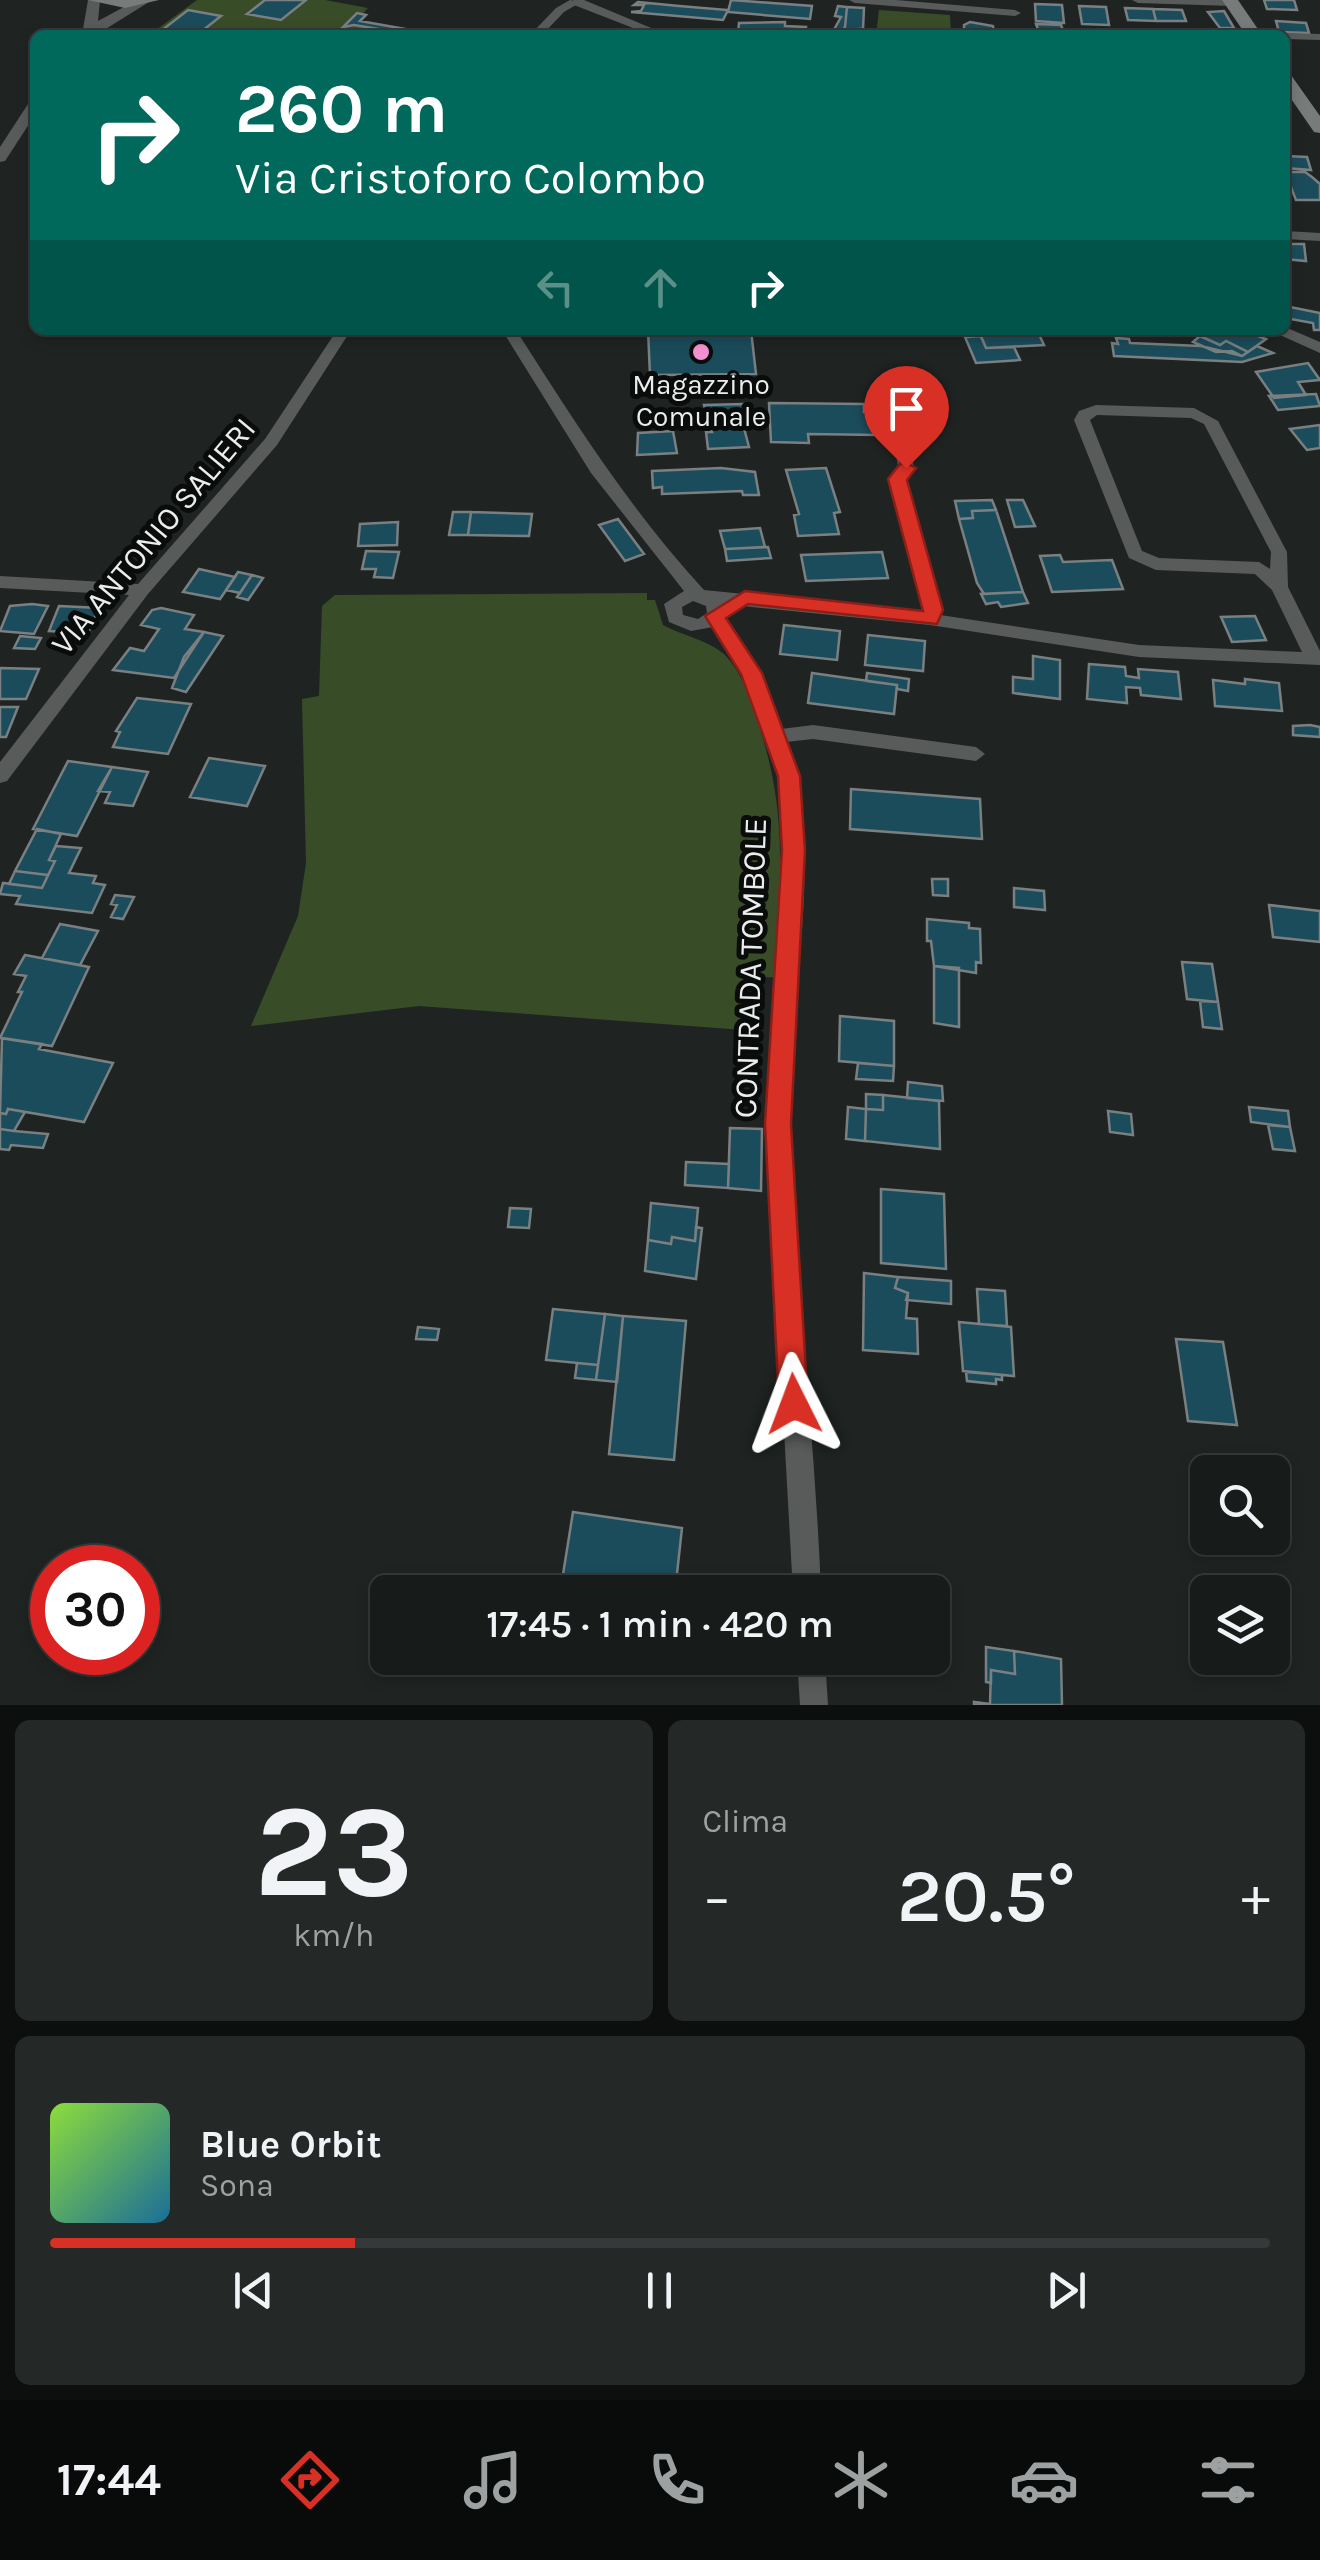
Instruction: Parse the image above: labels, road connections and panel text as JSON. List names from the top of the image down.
{
  "streets": {
    "street": ["VIA ANTONIO SALIERI", "CONTRADA TOMBOLE"]
  },
  "places": ["Magazzino Comunale"],
  "page": {
    "turn": ["260 m", "Via Cristoforo Colombo"],
    "limit": "30",
    "trip": "17:45 · 1 min · 420 m",
    "tile": [
      ["23", "km/h"],
      "Clima"
    ],
    "heat": ["−", "20.5°", "+"],
    "song": ["Blue Orbit", "Sona"],
    "tabs": "17:44"
  }
}
